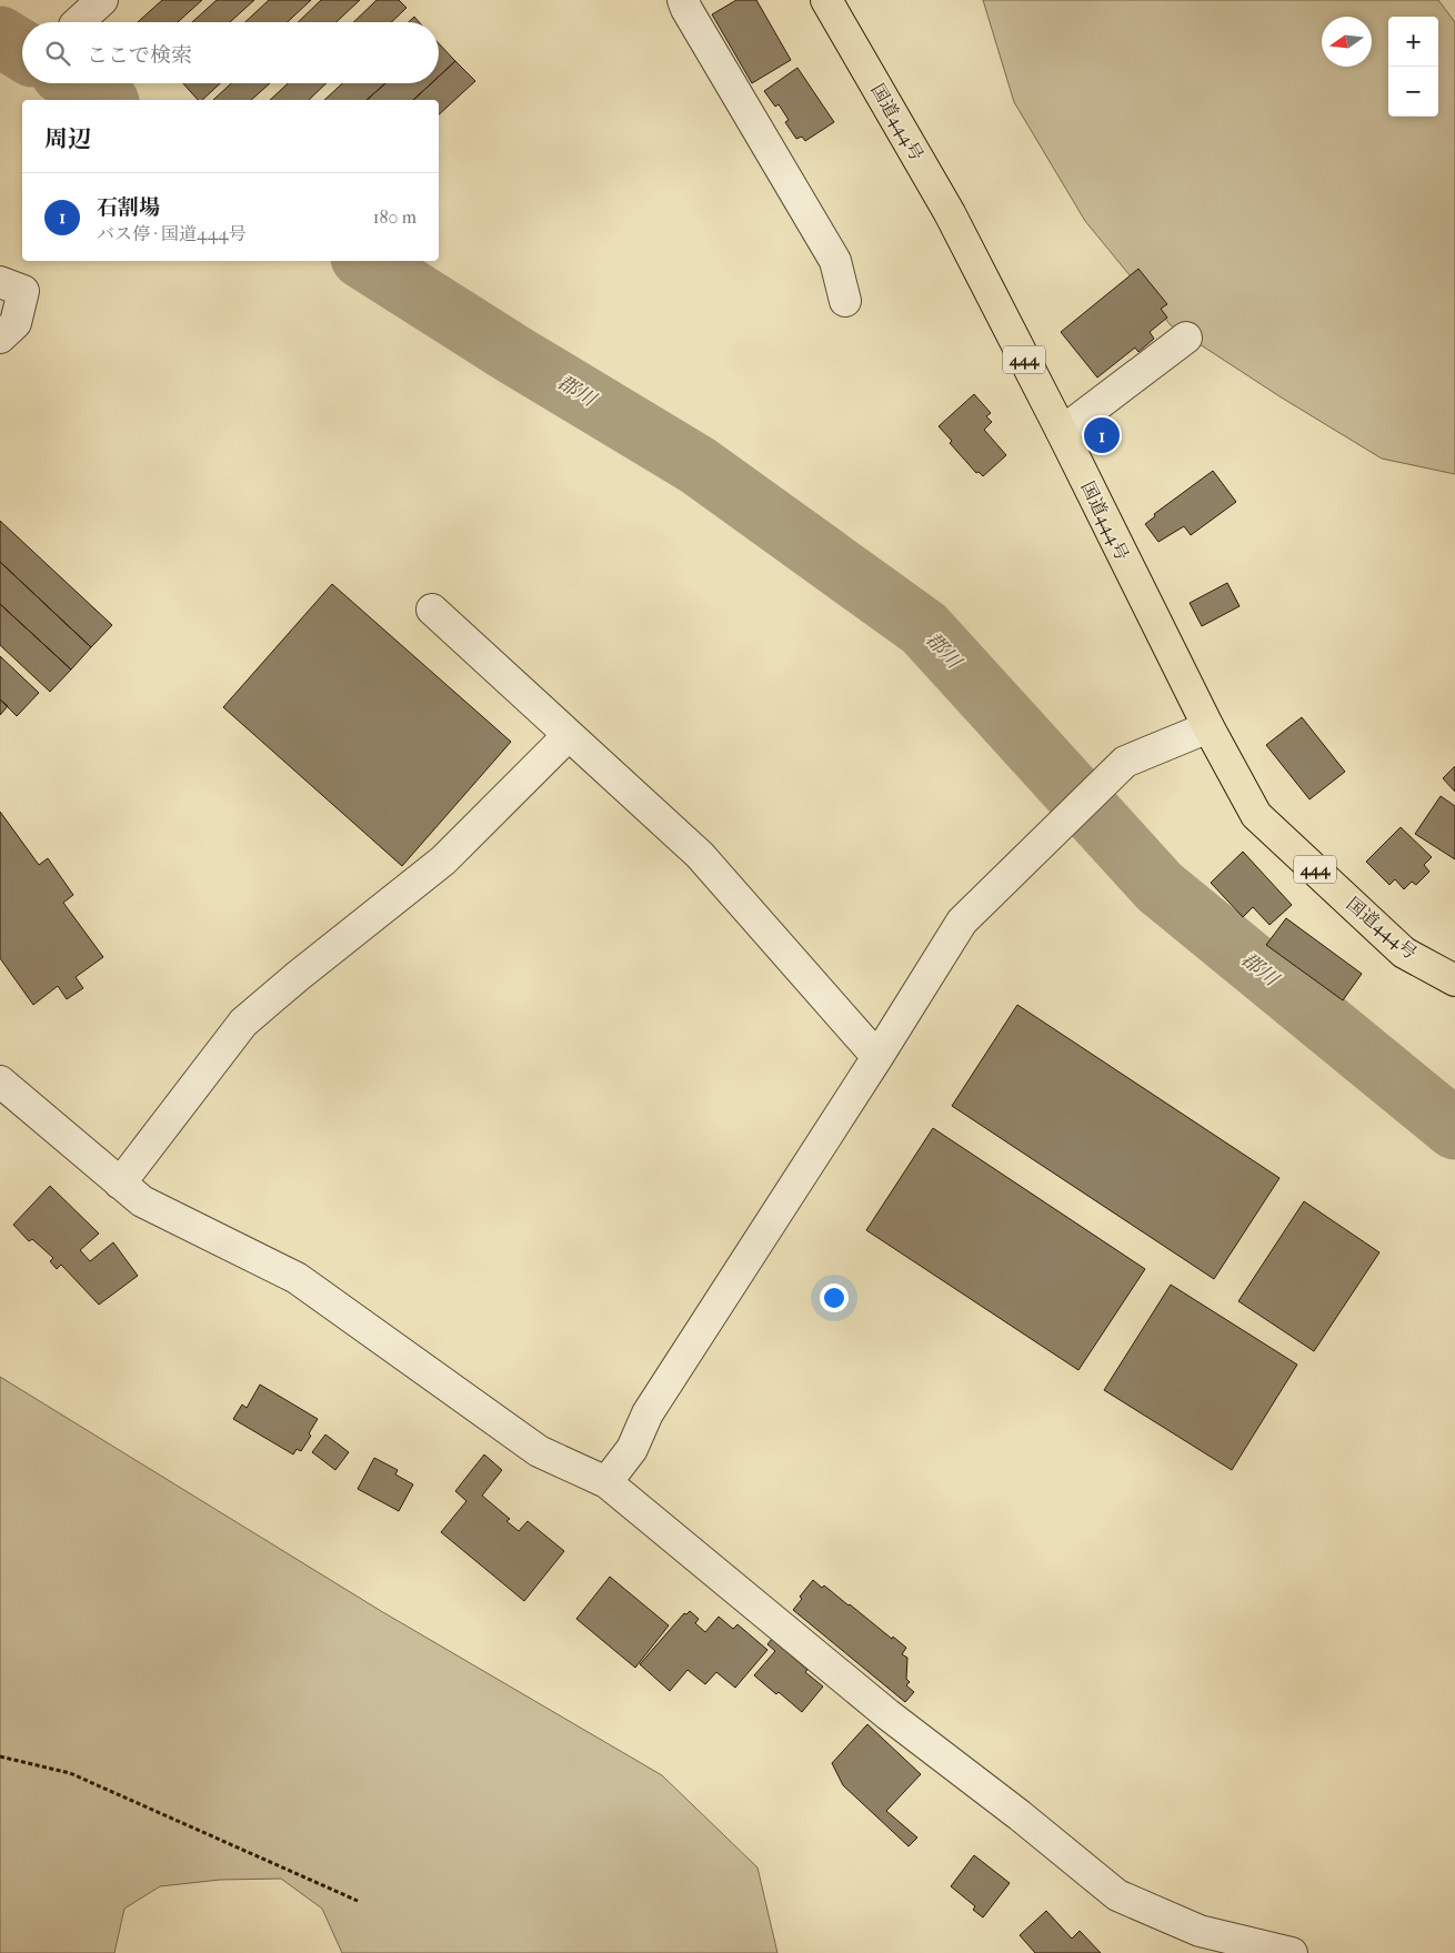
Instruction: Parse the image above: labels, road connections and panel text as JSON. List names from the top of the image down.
{
  "streets": {
    "highway": ["国道444号", "444"]
  },
  "water": ["郡川"],
  "north": "left",
  "page": {
    "map_buttons": ["+", "−"],
    "search": "ここで検索",
    "heading": "周辺",
    "list": [
      {
        "mark": "1",
        "name": "石割場",
        "note": "バス停 · 国道444号",
        "value": "180 m"
      }
    ],
    "pins": "1"
  }
}
